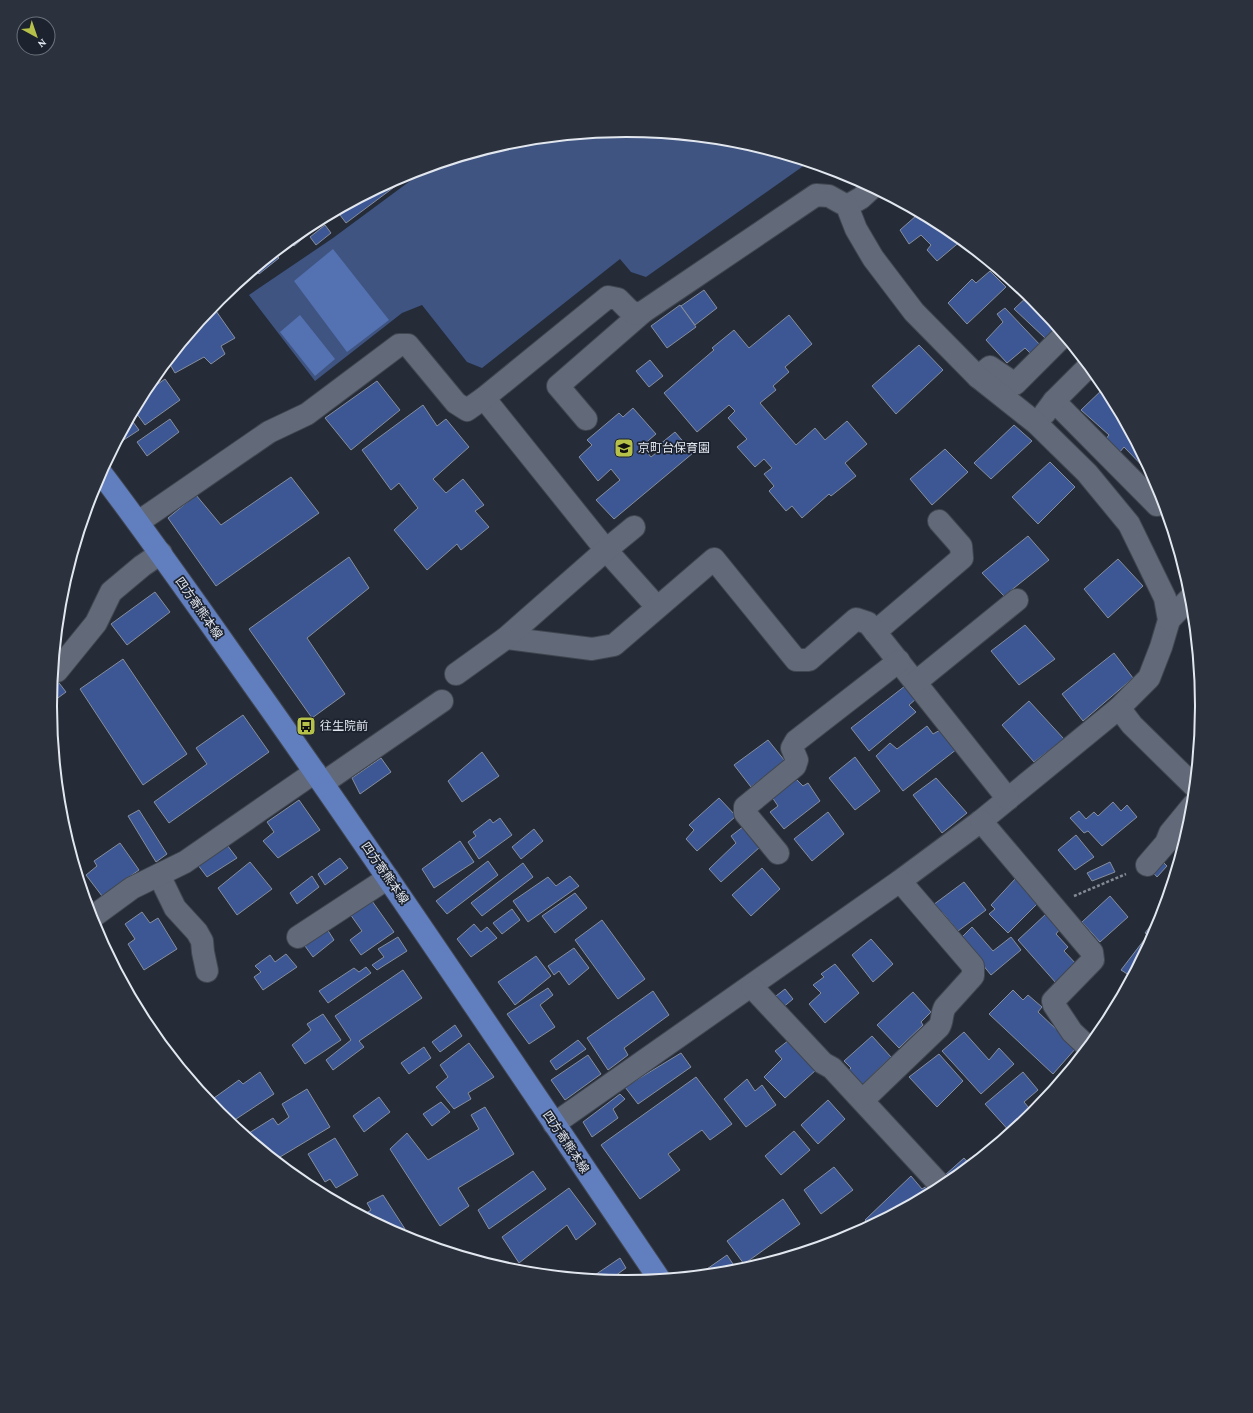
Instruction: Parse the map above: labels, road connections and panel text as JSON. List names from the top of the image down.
{
  "streets": {
    "main road": ["四方寄熊本線"]
  },
  "places": {
    "school or university": ["京町台保育園"],
    "bus stop": ["往生院前"]
  },
  "north": "bottom right"
}
